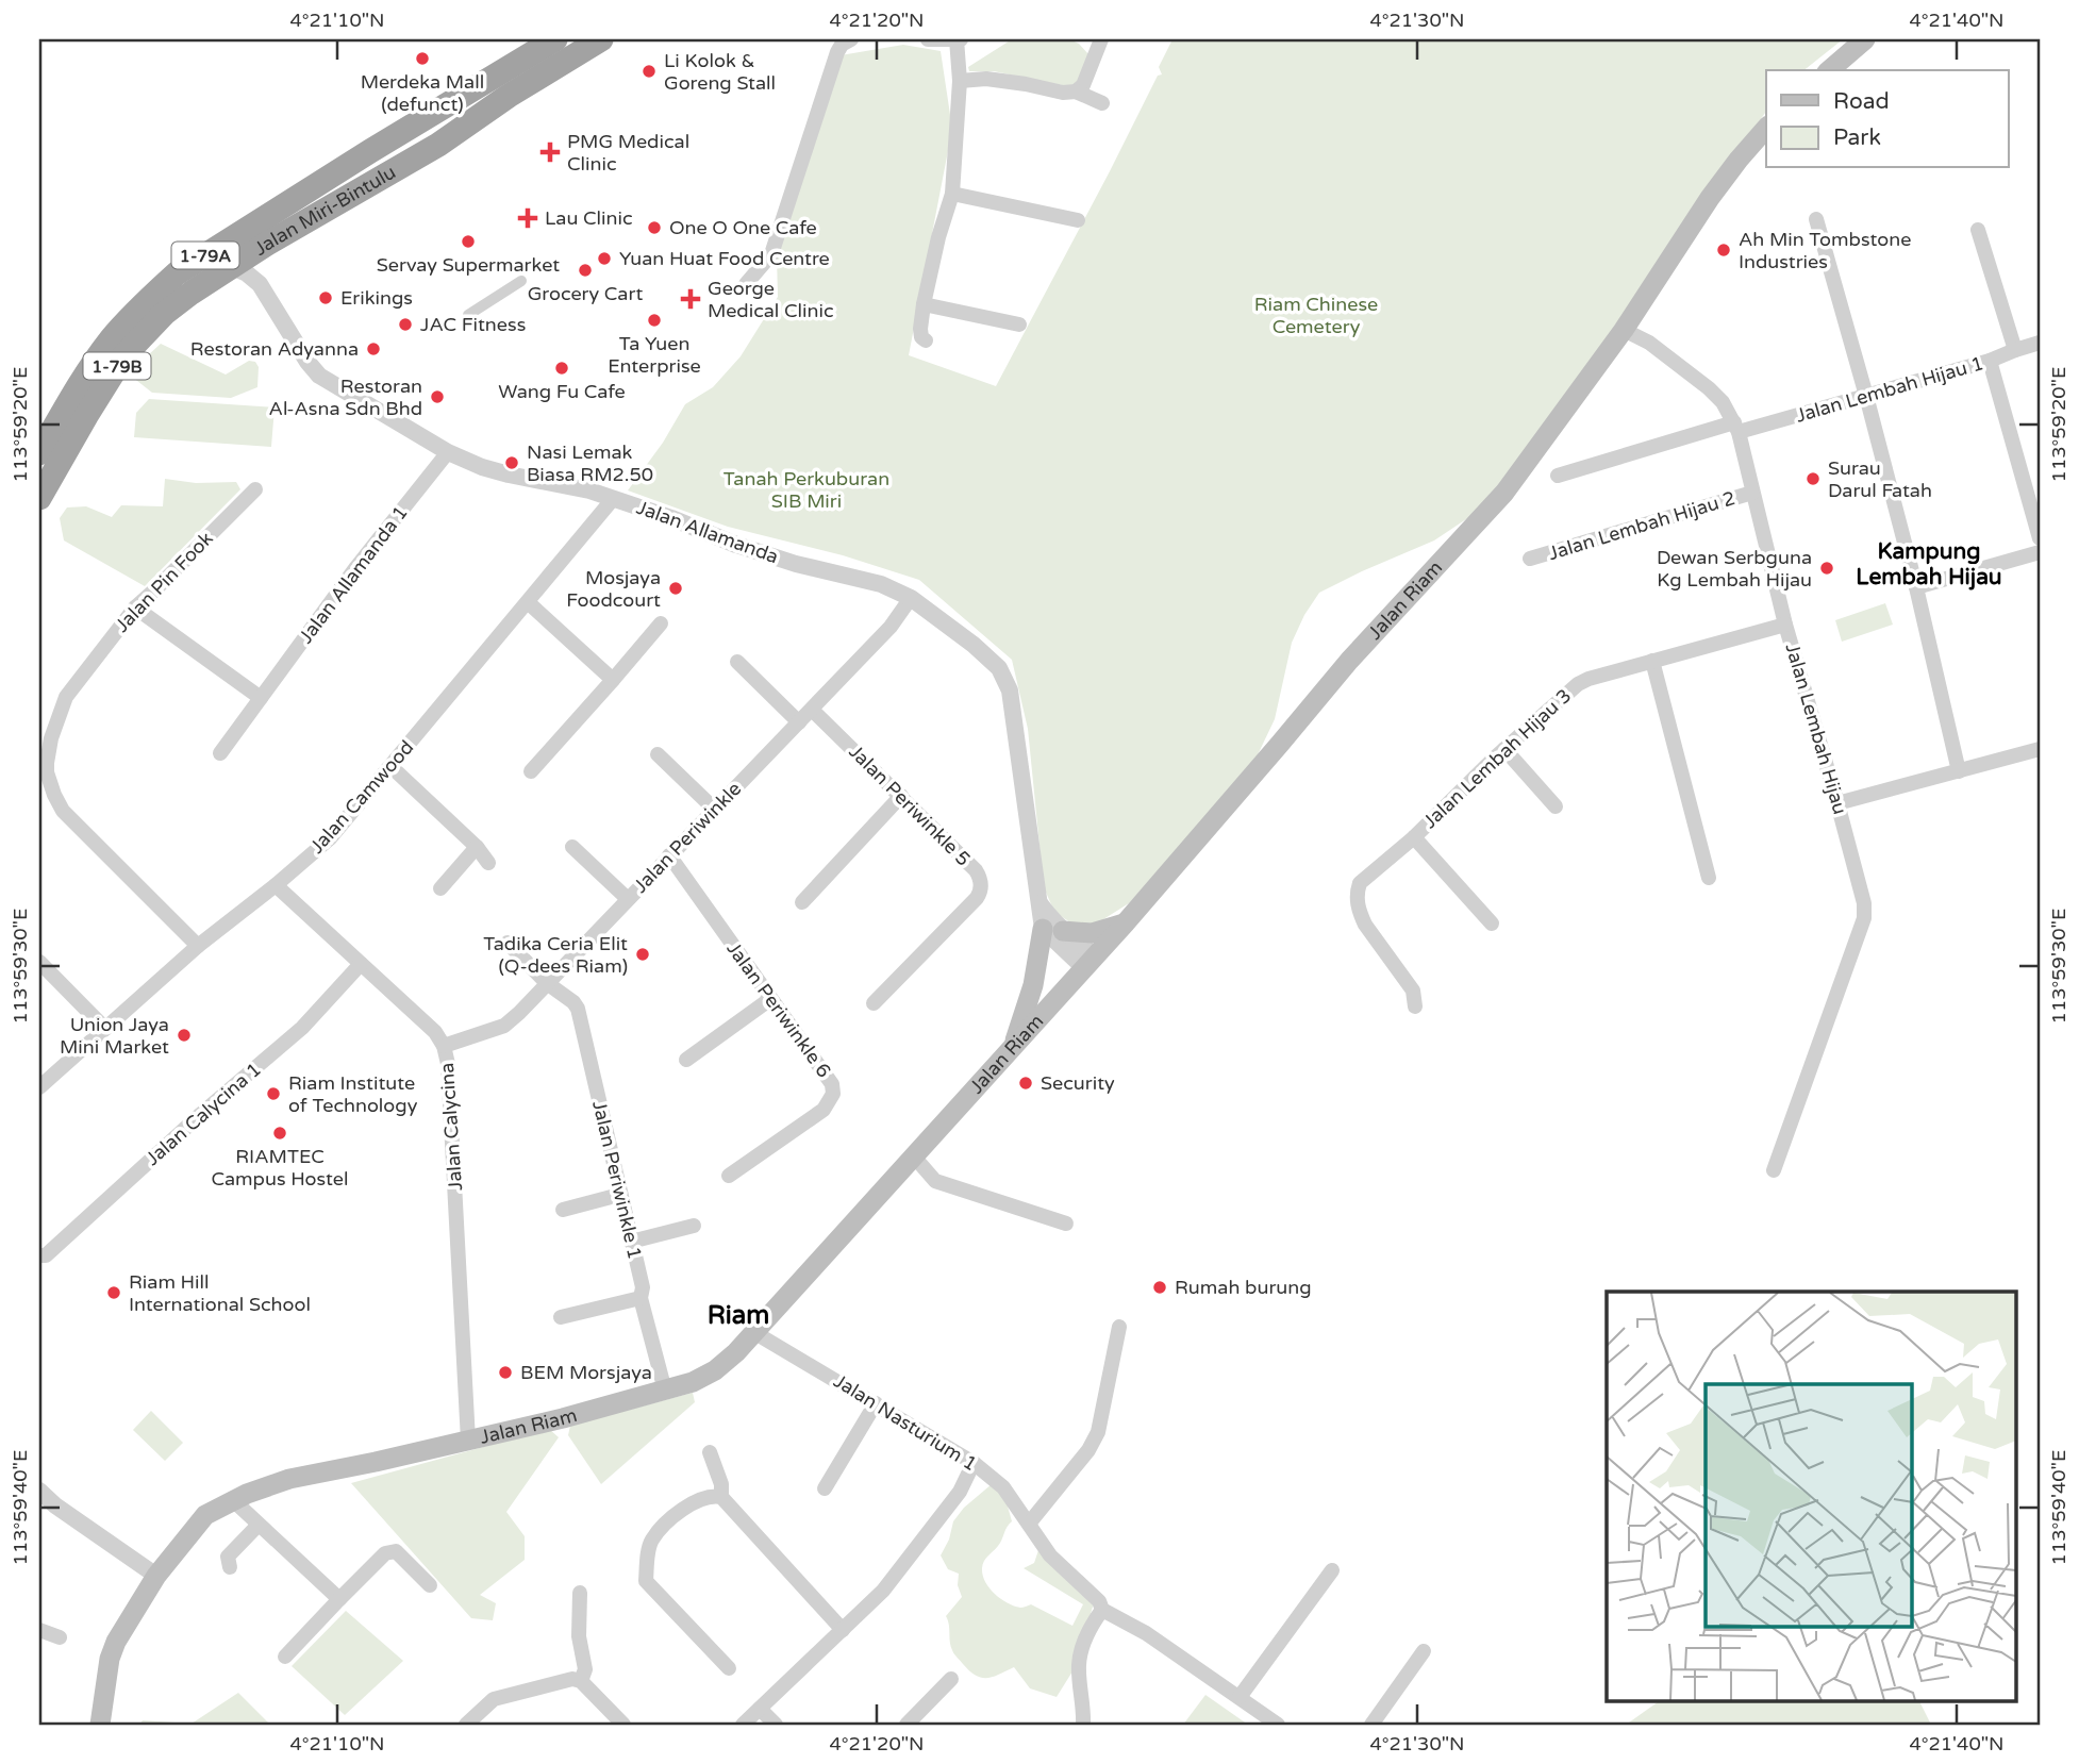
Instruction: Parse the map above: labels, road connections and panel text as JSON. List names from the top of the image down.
{
  "streets": {
    "highway": ["Jalan Miri-Bintulu", "1-79A", "1-79B"],
    "main road": ["Jalan Riam"],
    "street": [
      "Jalan Lembah Hijau 1",
      "Jalan Lembah Hijau 2",
      "Jalan Allamanda",
      "Jalan Allamanda 1",
      "Jalan Pin Fook",
      "Jalan Lembah Hijau",
      "Jalan Lembah Hijau 3",
      "Jalan Camwood",
      "Jalan Periwinkle 5",
      "Jalan Periwinkle",
      "Jalan Periwinkle 6",
      "Jalan Calycina 1",
      "Jalan Calycina",
      "Jalan Periwinkle 1",
      "Jalan Nasturium 1"
    ]
  },
  "crossings": [
    ["Jalan Miri-Bintulu", "Jalan Allamanda"],
    ["Jalan Lembah Hijau 1", "Jalan Lembah Hijau"],
    ["Jalan Lembah Hijau 2", "Jalan Lembah Hijau"],
    ["Jalan Allamanda", "Jalan Allamanda 1"],
    ["Jalan Allamanda", "Jalan Camwood"],
    ["Jalan Allamanda", "Jalan Periwinkle"],
    ["Jalan Pin Fook", "Jalan Camwood"],
    ["Jalan Riam", "Jalan Lembah Hijau"],
    ["Jalan Riam", "Jalan Calycina"],
    ["Jalan Riam", "Jalan Periwinkle 1"],
    ["Jalan Riam", "Jalan Nasturium 1"],
    ["Jalan Lembah Hijau", "Jalan Lembah Hijau 3"],
    ["Jalan Camwood", "Jalan Calycina"],
    ["Jalan Periwinkle 5", "Jalan Periwinkle"],
    ["Jalan Periwinkle", "Jalan Periwinkle 6"],
    ["Jalan Periwinkle", "Jalan Calycina"],
    ["Jalan Periwinkle", "Jalan Periwinkle 1"],
    ["Jalan Calycina 1", "Jalan Calycina"]
  ],
  "districts": ["Kampung Lembah Hijau", "Riam"],
  "parks": ["Riam Chinese Cemetery", "Tanah Perkuburan SIB Miri"],
  "places": {
    "other": [
      "Merdeka Mall (defunct)",
      "Li Kolok & Goreng Stall",
      "One O One Cafe",
      "Servay Supermarket",
      "Ah Min Tombstone Industries",
      "Yuan Huat Food Centre",
      "Grocery Cart",
      "Erikings",
      "Ta Yuen Enterprise",
      "JAC Fitness",
      "Restoran Adyanna",
      "Wang Fu Cafe",
      "Restoran Al-Asna Sdn Bhd",
      "Nasi Lemak Biasa RM2.50",
      "Surau Darul Fatah",
      "Dewan Serbguna Kg Lembah Hijau",
      "Mosjaya Foodcourt",
      "Tadika Ceria Elit (Q-dees Riam)",
      "Union Jaya Mini Market",
      "Security",
      "Riam Institute of Technology",
      "RIAMTEC Campus Hostel",
      "Rumah burung",
      "Riam Hill International School",
      "BEM Morsjaya"
    ],
    "health": ["PMG Medical Clinic", "Lau Clinic", "George Medical Clinic"]
  },
  "legend": ["Road", "Park"],
  "coordinates": [
    "4°21'10\"N",
    "4°21'20\"N",
    "4°21'30\"N",
    "4°21'40\"N",
    "113°59'20\"E",
    "113°59'30\"E",
    "113°59'40\"E"
  ]
}
